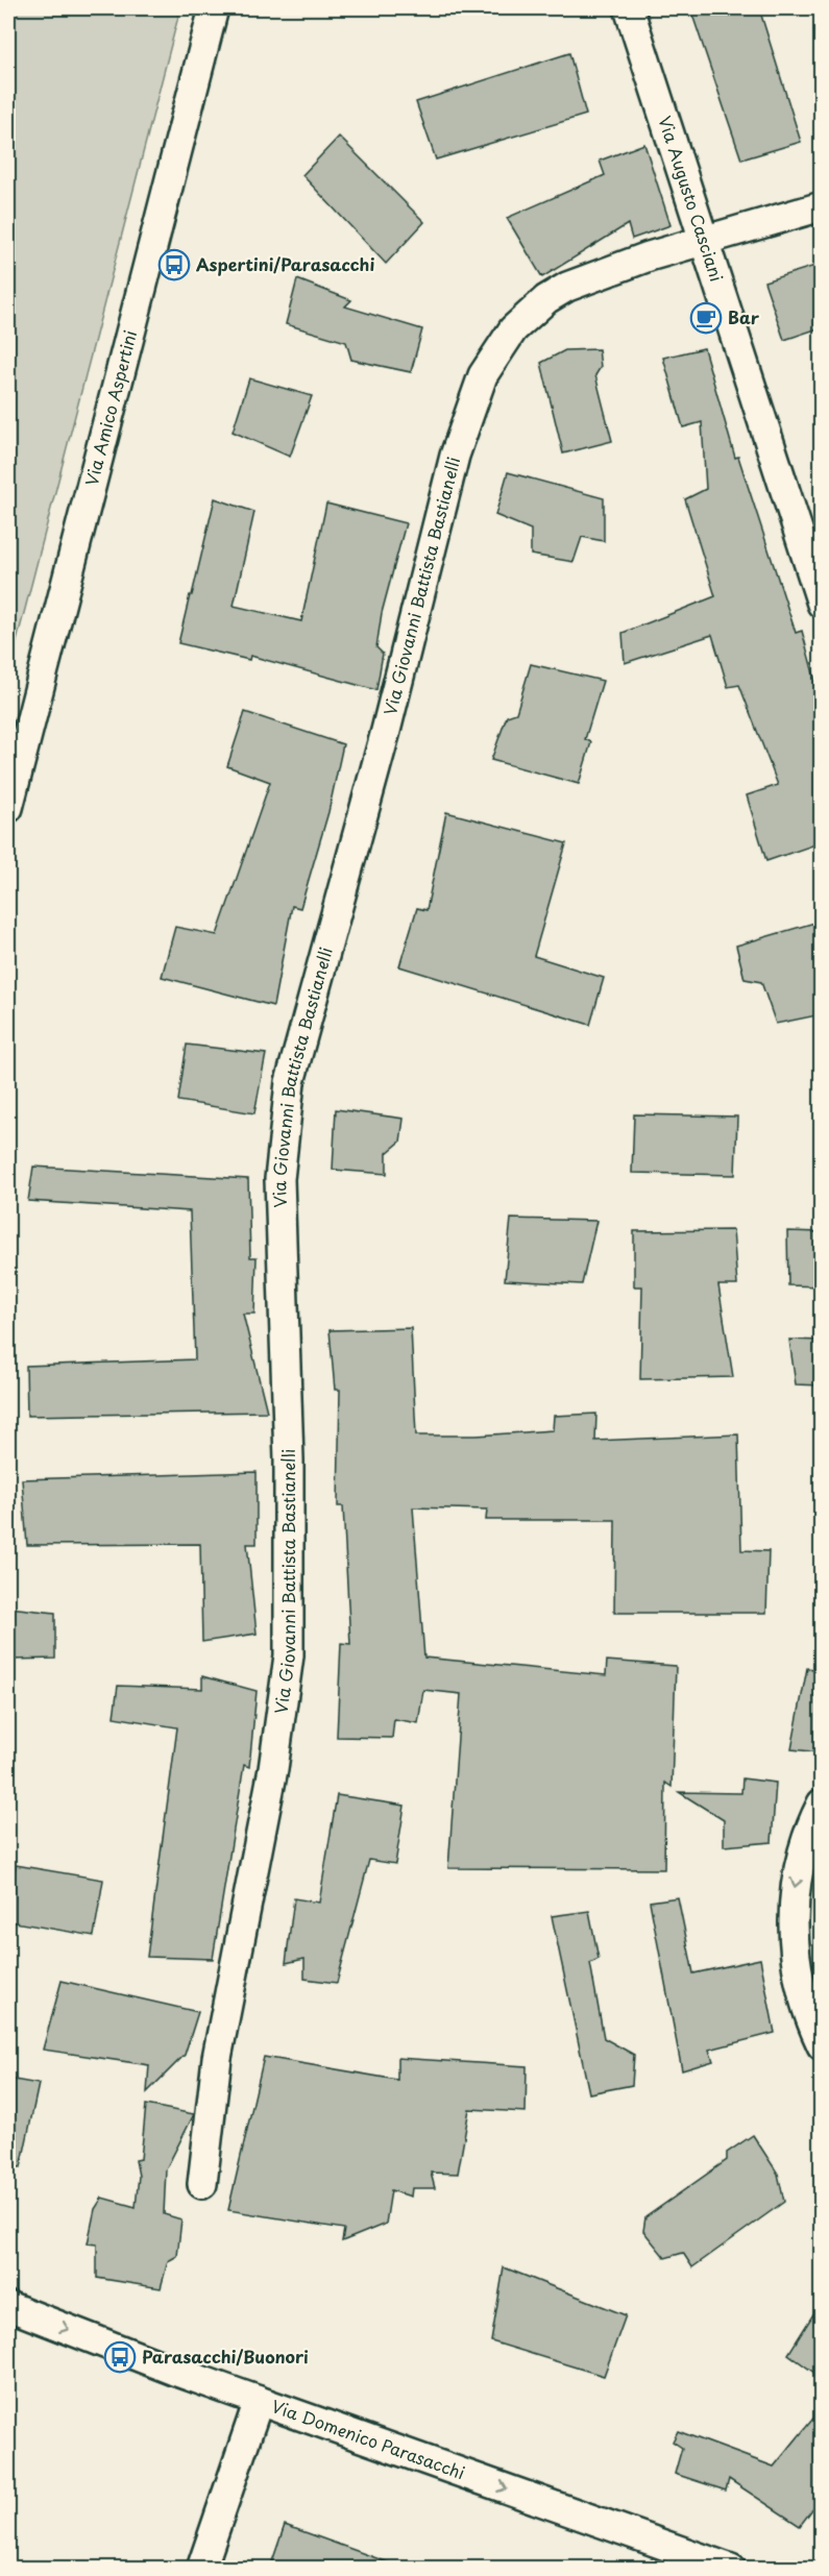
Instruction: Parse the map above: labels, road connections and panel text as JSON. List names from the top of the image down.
{
  "streets": {
    "street": [
      "Via Augusto Casciani",
      "Via Amico Aspertini",
      "Via Giovanni Battista Bastianelli",
      "Via Domenico Parasacchi"
    ]
  },
  "crossings": [
    ["Via Augusto Casciani", "Via Giovanni Battista Bastianelli"]
  ],
  "one_way": ["Via Domenico Parasacchi"],
  "places": {
    "bus stop": ["Aspertini/Parasacchi", "Parasacchi/Buonori"],
    "cafe": ["Bar"]
  }
}
